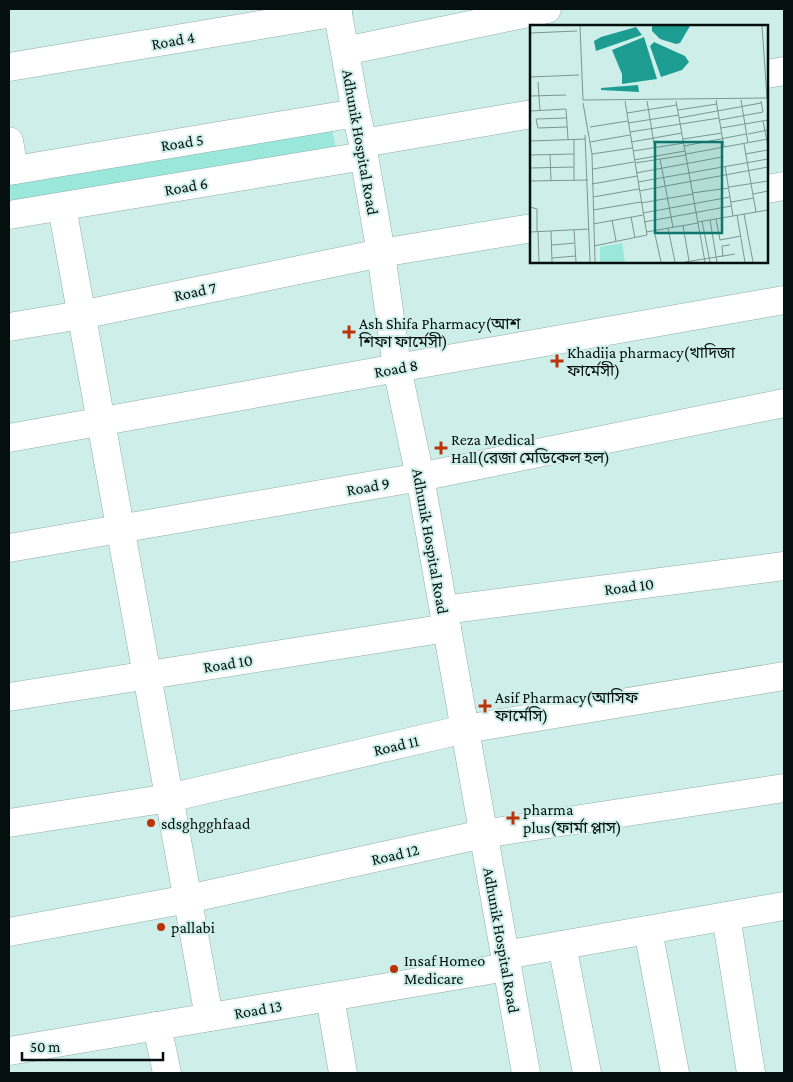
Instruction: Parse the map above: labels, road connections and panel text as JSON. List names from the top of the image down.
{
  "streets": {
    "street": [
      "Road 4",
      "Road 5",
      "Adhunik Hospital Road",
      "Road 6",
      "Road 7",
      "Road 8",
      "Road 9",
      "Road 10",
      "Road 11",
      "Road 12",
      "Road 13"
    ]
  },
  "crossings": [
    ["Road 4", "Adhunik Hospital Road"],
    ["Road 5", "Adhunik Hospital Road"],
    ["Adhunik Hospital Road", "Road 6"],
    ["Adhunik Hospital Road", "Road 7"],
    ["Adhunik Hospital Road", "Road 8"],
    ["Adhunik Hospital Road", "Road 9"],
    ["Adhunik Hospital Road", "Road 10"],
    ["Adhunik Hospital Road", "Road 11"],
    ["Adhunik Hospital Road", "Road 12"],
    ["Adhunik Hospital Road", "Road 13"]
  ],
  "places": {
    "health": [
      "Ash Shifa Pharmacy(আশ শিফা ফার্মেসী)",
      "Khadija pharmacy(খাদিজা ফার্মেসী)",
      "Reza Medical Hall(রেজা মেডিকেল হল)",
      "Asif Pharmacy(আসিফ ফার্মেসি)",
      "pharma plus(ফার্মা প্লাস)"
    ],
    "other": ["sdsghgghfaad", "pallabi", "Insaf Homeo Medicare"]
  },
  "scale_bar": "50 m"
}
